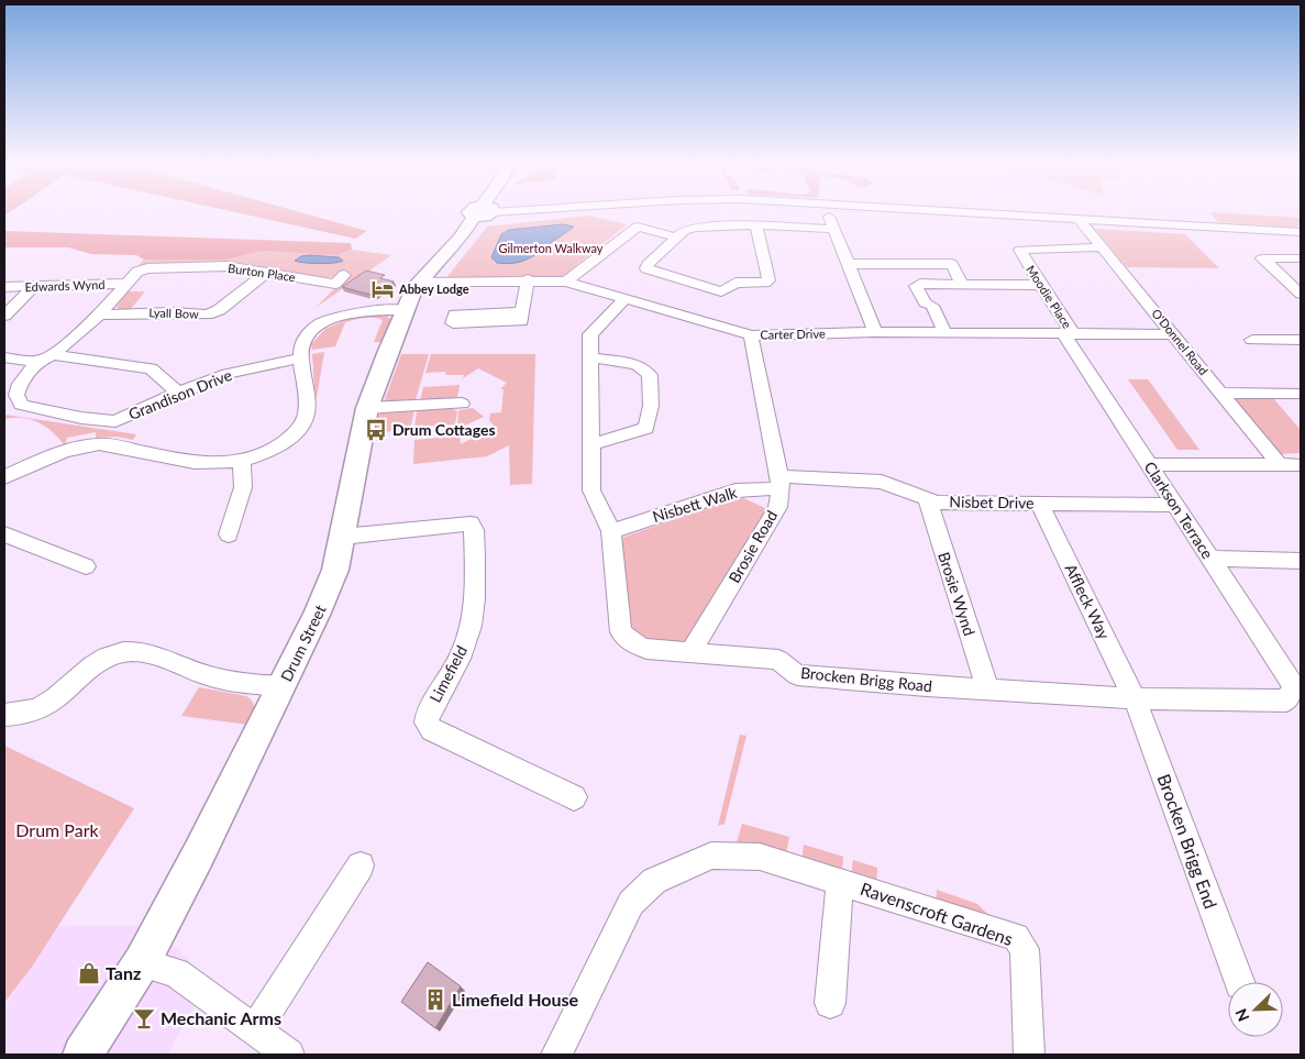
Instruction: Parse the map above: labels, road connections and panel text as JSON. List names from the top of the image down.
{
  "streets": {
    "main road": ["Drum Street"],
    "street": [
      "Burton Place",
      "Edwards Wynd",
      "Moodie Place",
      "Lyall Bow",
      "Carter Drive",
      "O'Donnel Road",
      "Grandison Drive",
      "Nisbet Drive",
      "Nisbett Walk",
      "Clarkson Terrace",
      "Brosie Road",
      "Brosie Wynd",
      "Affleck Way",
      "Limefield",
      "Brocken Brigg Road",
      "Brocken Brigg End",
      "Ravenscroft Gardens"
    ]
  },
  "crossings": [
    ["Burton Place", "Lyall Bow"],
    ["Burton Place", "Grandison Drive"],
    ["Edwards Wynd", "Grandison Drive"],
    ["Moodie Place", "Carter Drive"],
    ["Moodie Place", "O'Donnel Road"],
    ["Moodie Place", "Clarkson Terrace"],
    ["Lyall Bow", "Grandison Drive"],
    ["Carter Drive", "O'Donnel Road"],
    ["Carter Drive", "Clarkson Terrace"],
    ["Carter Drive", "Brosie Road"],
    ["Carter Drive", "Drum Street"],
    ["Carter Drive", "Brocken Brigg Road"],
    ["Nisbet Drive", "Nisbett Walk"],
    ["Nisbet Drive", "Clarkson Terrace"],
    ["Nisbet Drive", "Brosie Road"],
    ["Nisbet Drive", "Brosie Wynd"],
    ["Nisbet Drive", "Affleck Way"],
    ["Nisbett Walk", "Brosie Road"],
    ["Nisbett Walk", "Brocken Brigg Road"],
    ["Clarkson Terrace", "Brocken Brigg Road"],
    ["Brosie Road", "Brocken Brigg Road"],
    ["Brosie Wynd", "Brocken Brigg Road"],
    ["Affleck Way", "Brocken Brigg Road"],
    ["Affleck Way", "Brocken Brigg End"],
    ["Drum Street", "Limefield"],
    ["Brocken Brigg Road", "Brocken Brigg End"]
  ],
  "parks": ["Gilmerton Walkway", "Drum Park"],
  "places": {
    "hotel": ["Abbey Lodge"],
    "bus stop": ["Drum Cottages"],
    "shop": ["Tanz"],
    "building": ["Limefield House"],
    "bar": ["Mechanic Arms"]
  },
  "north": "bottom left"
}
